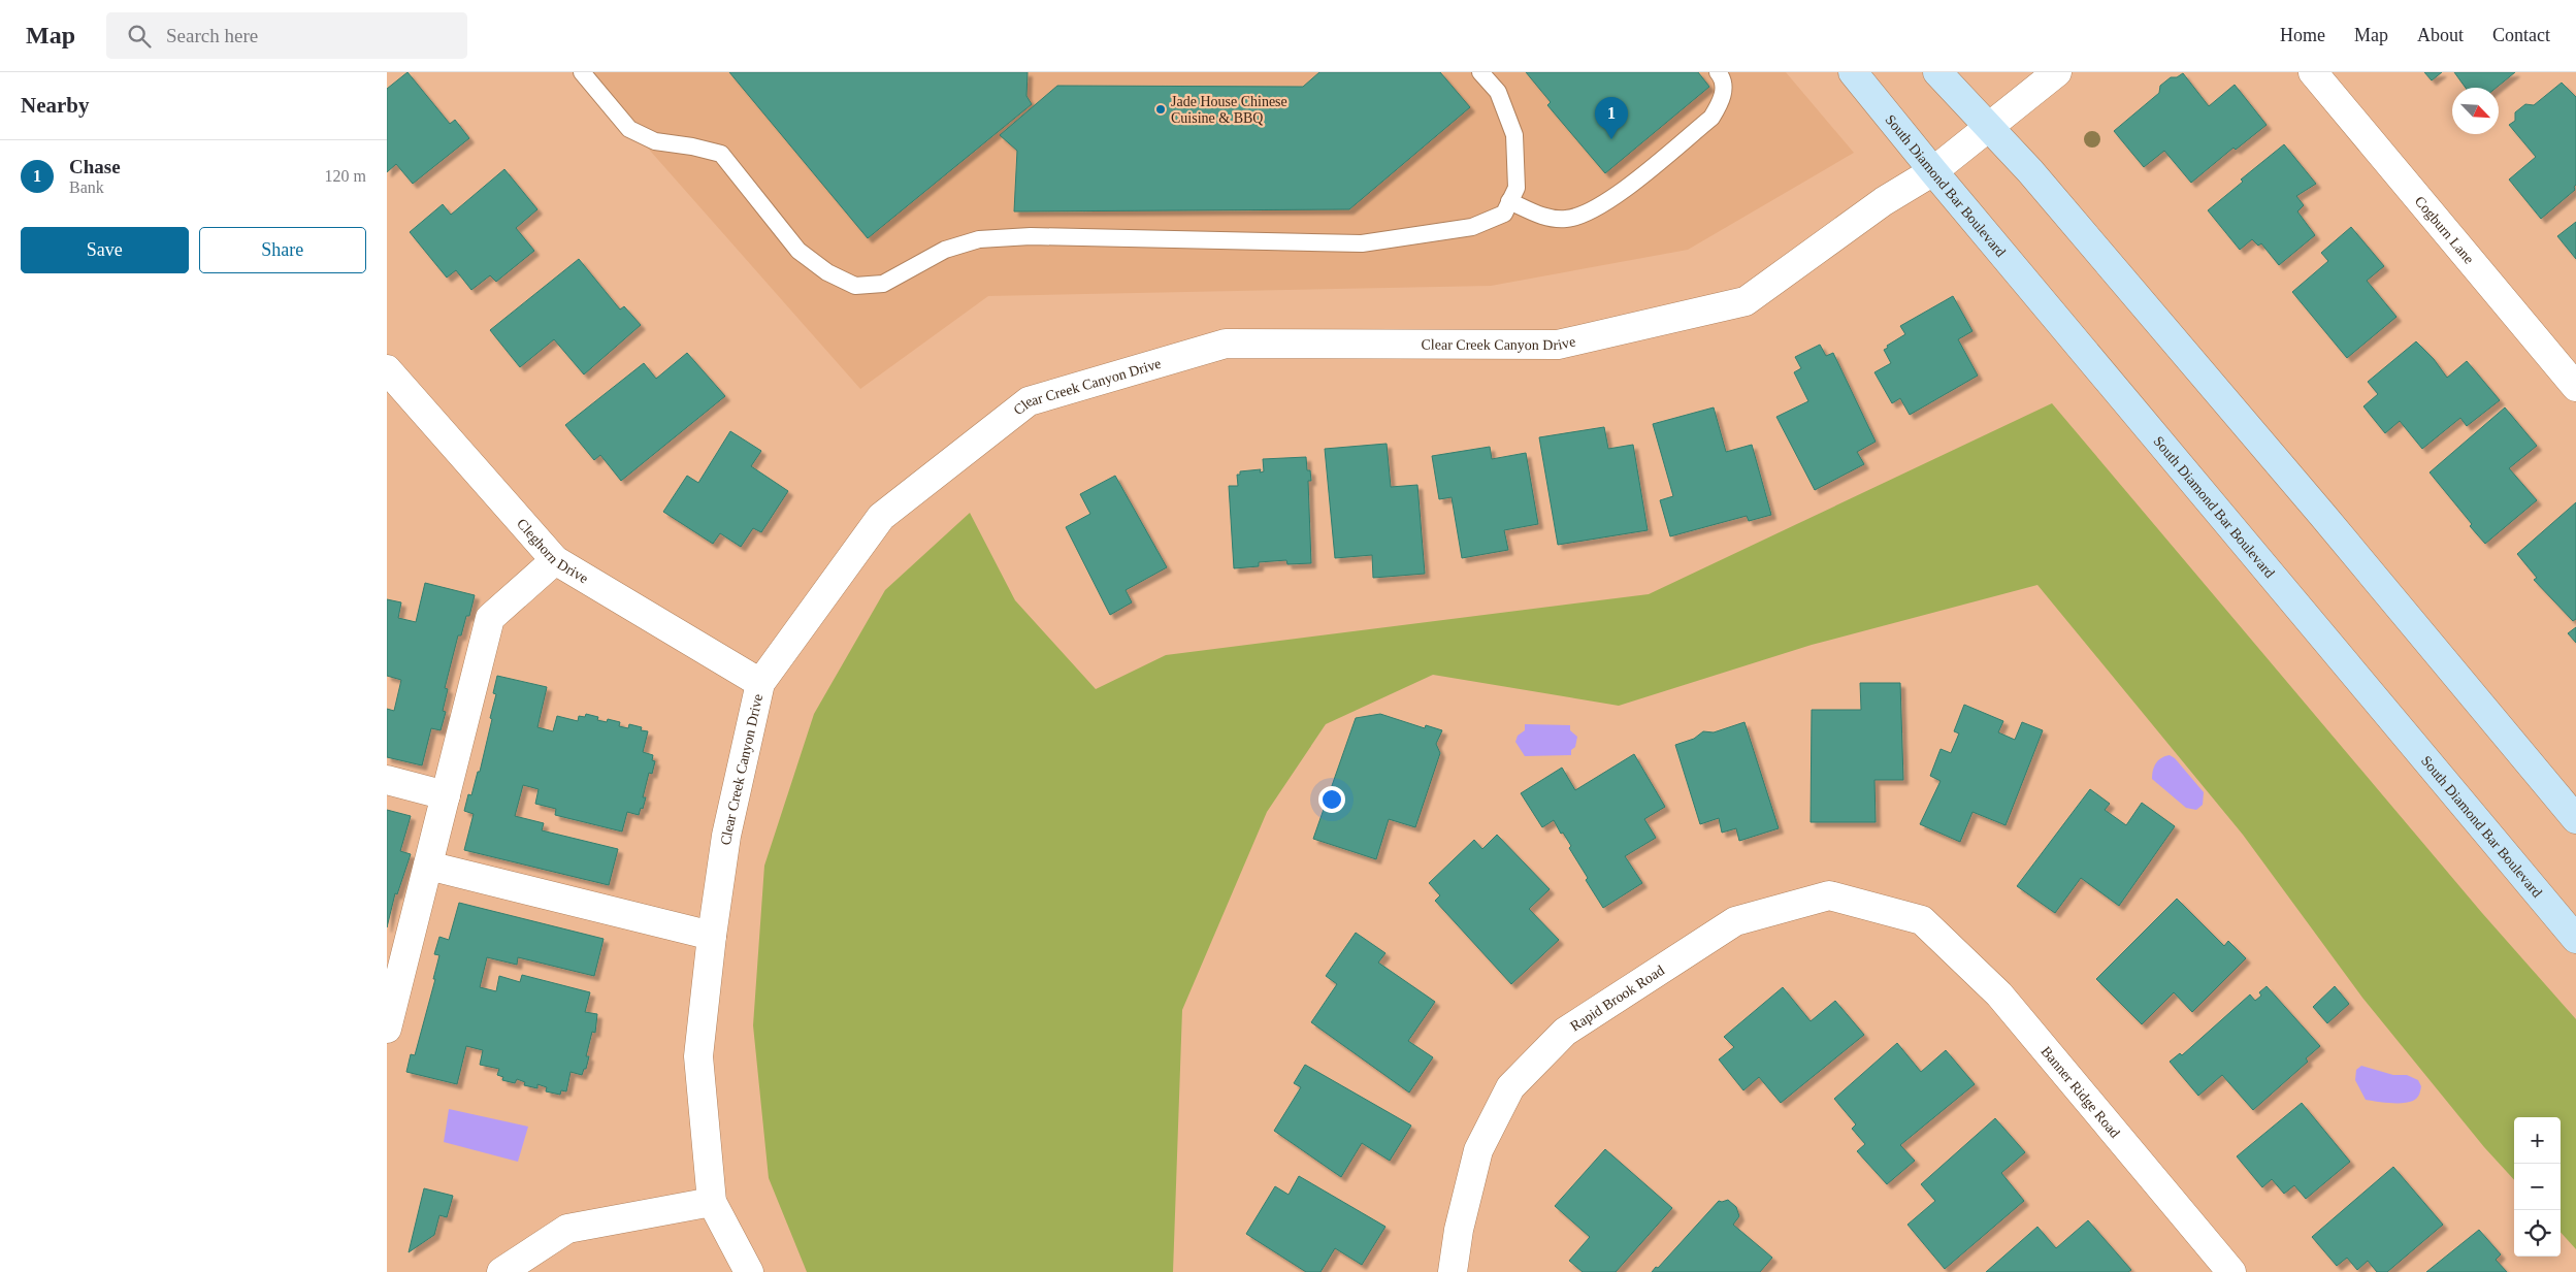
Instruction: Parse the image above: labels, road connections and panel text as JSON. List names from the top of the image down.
{
  "streets": {
    "main road": ["South Diamond Bar Boulevard"],
    "street": [
      "Cogburn Lane",
      "Clear Creek Canyon Drive",
      "Cleghorn Drive",
      "Rapid Brook Road",
      "Banner Ridge Road"
    ]
  },
  "crossings": [
    ["South Diamond Bar Boulevard", "Clear Creek Canyon Drive"],
    ["Clear Creek Canyon Drive", "Cleghorn Drive"],
    ["Rapid Brook Road", "Banner Ridge Road"]
  ],
  "places": ["Jade House Chinese Cuisine & BBQ"],
  "north": "bottom right",
  "page": {
    "header": "Map",
    "search": "Search here",
    "nav": [
      "Home",
      "Map",
      "About",
      "Contact"
    ],
    "heading": "Nearby",
    "pins": "1",
    "list": [
      {
        "mark": "1",
        "name": "Chase",
        "note": "Bank",
        "value": "120 m"
      }
    ],
    "buttons": ["Save", "Share"],
    "map_buttons": ["+", "−"]
  }
}
